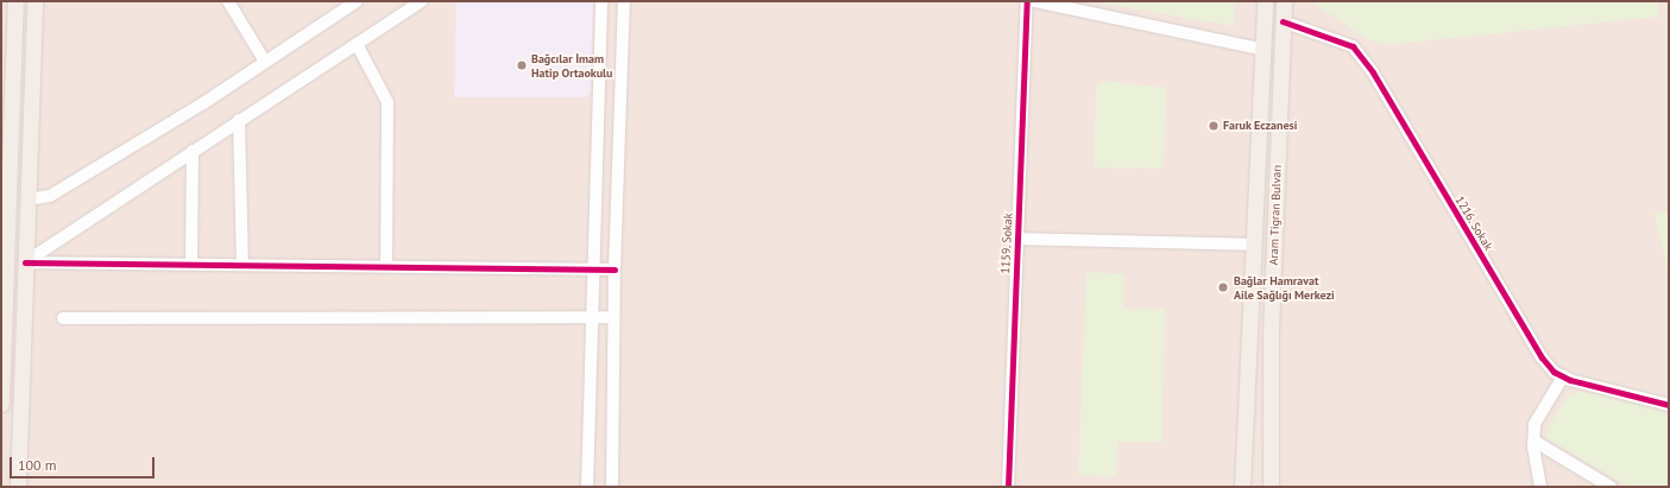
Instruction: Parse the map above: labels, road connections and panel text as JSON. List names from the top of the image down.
{
  "streets": {
    "main road": ["Aram Tigran Bulvarı"],
    "street": ["1216. Sokak", "1159. Sokak"]
  },
  "crossings": [
    ["Aram Tigran Bulvarı", "1216. Sokak"]
  ],
  "places": ["Bağcılar İmam Hatip Ortaokulu", "Faruk Eczanesi", "Bağlar Hamravat Aile Sağlığı Merkezi"],
  "scale_bar": "100 m"
}
